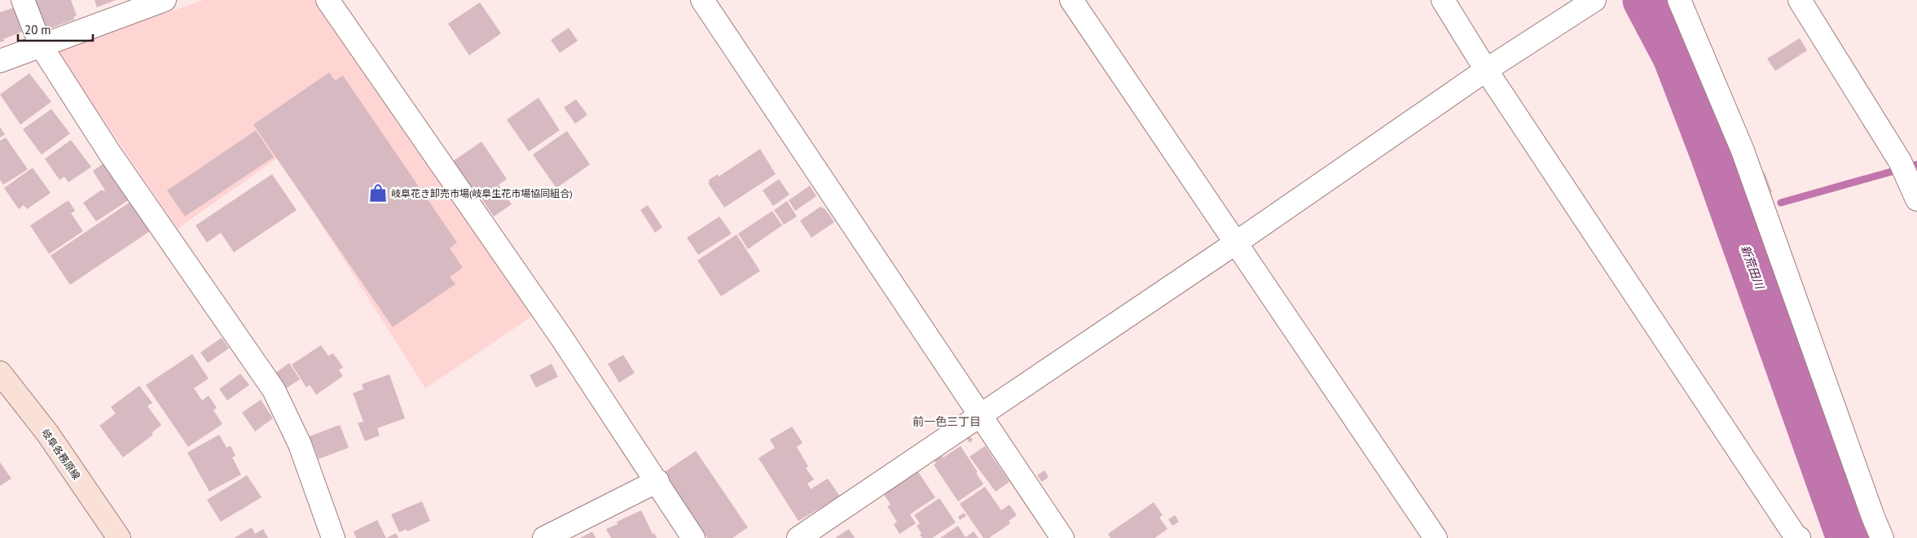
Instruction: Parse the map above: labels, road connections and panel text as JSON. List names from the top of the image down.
{
  "streets": {
    "main road": ["岐阜各務原線"]
  },
  "districts": ["前一色三丁目"],
  "water": ["新荒田川"],
  "places": {
    "shop": ["岐阜花き卸売市場(岐阜生花市場協同組合)"]
  },
  "scale_bar": "20 m"
}
